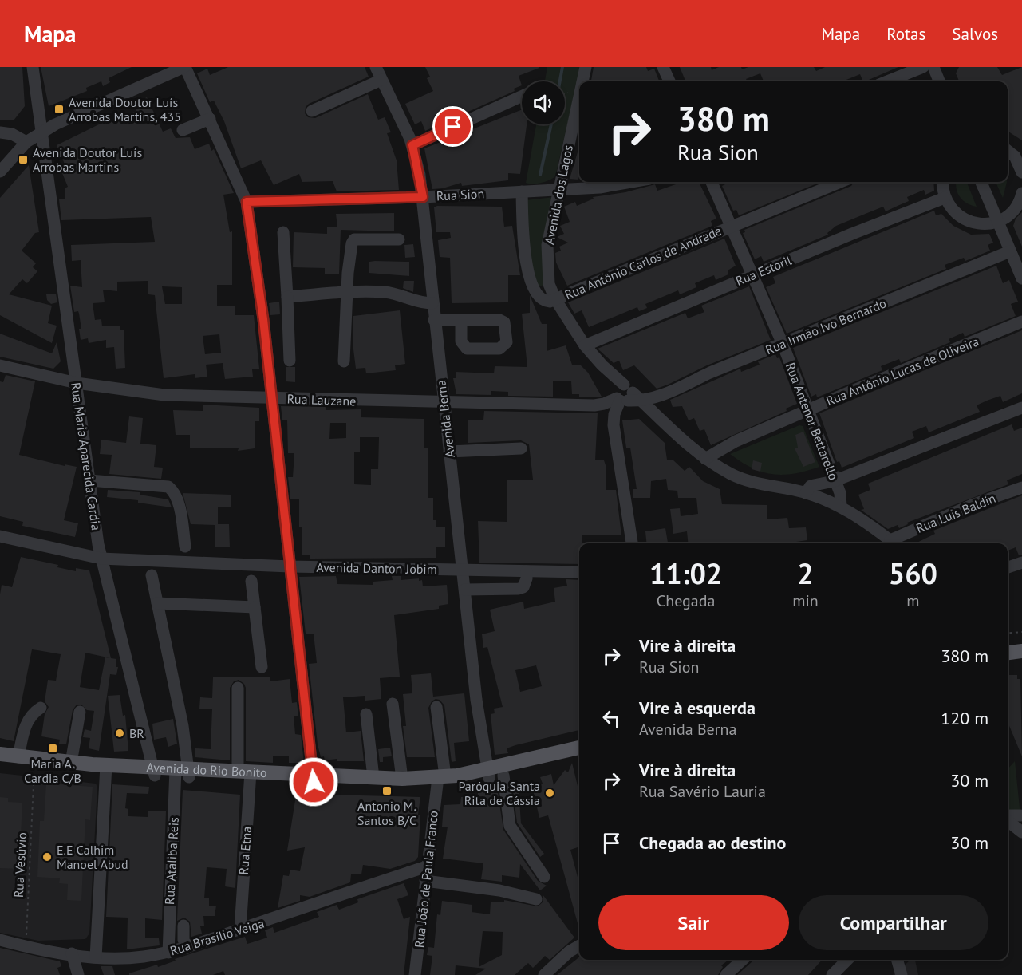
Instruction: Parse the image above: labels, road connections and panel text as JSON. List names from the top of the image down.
{
  "streets": {
    "main road": ["Avenida do Rio Bonito"],
    "street": [
      "Rua Sion",
      "Avenida dos Lagos",
      "Rua Antônio Carlos de Andrade",
      "Rua Estoril",
      "Rua Irmão Ivo Bernardo",
      "Rua Antônio Lucas de Oliveira",
      "Rua Lauzane",
      "Avenida Berna",
      "Rua Antenor Bettarello",
      "Rua Maria Aparecida Cardia",
      "Rua Luis Baldin",
      "Avenida Danton Jobim",
      "Rua Etna",
      "Rua Ataliba Reis",
      "Rua João de Paula Franco",
      "Rua Brasílio Veiga"
    ],
    "path": ["Rua Vesúvio"]
  },
  "crossings": [
    ["Rua Sion", "Avenida dos Lagos"],
    ["Rua Sion", "Rua Antônio Carlos de Andrade"],
    ["Rua Sion", "Avenida Berna"],
    ["Avenida dos Lagos", "Rua Antônio Carlos de Andrade"],
    ["Avenida dos Lagos", "Rua Estoril"],
    ["Avenida dos Lagos", "Rua Lauzane"],
    ["Rua Antônio Carlos de Andrade", "Rua Antenor Bettarello"],
    ["Rua Estoril", "Rua Antenor Bettarello"],
    ["Rua Irmão Ivo Bernardo", "Rua Antenor Bettarello"],
    ["Rua Antônio Lucas de Oliveira", "Rua Antenor Bettarello"],
    ["Rua Lauzane", "Avenida Berna"],
    ["Rua Lauzane", "Rua Maria Aparecida Cardia"],
    ["Avenida Berna", "Avenida Danton Jobim"],
    ["Avenida Berna", "Avenida do Rio Bonito"],
    ["Rua Maria Aparecida Cardia", "Avenida Danton Jobim"],
    ["Rua Maria Aparecida Cardia", "Avenida do Rio Bonito"],
    ["Avenida do Rio Bonito", "Rua Etna"],
    ["Avenida do Rio Bonito", "Rua Ataliba Reis"],
    ["Avenida do Rio Bonito", "Rua João de Paula Franco"],
    ["Rua Etna", "Rua Brasílio Veiga"],
    ["Rua Ataliba Reis", "Rua Brasílio Veiga"],
    ["Rua Vesúvio", "Rua Brasílio Veiga"],
    ["Rua João de Paula Franco", "Rua Brasílio Veiga"]
  ],
  "places": {
    "transit": [
      "Avenida Doutor Luís Arrobas Martins, 435",
      "Avenida Doutor Luís Arrobas Martins",
      "Maria A. Cardia C/B",
      "Antonio M. Santos B/C"
    ],
    "other": ["BR", "Paróquia Santa Rita de Cássia", "E.E Calhim Manoel Abud"]
  },
  "page": {
    "header": "Mapa",
    "nav": ["Mapa", "Rotas", "Salvos"],
    "turn": ["380 m", "Rua Sion"],
    "eta": [
      "11:02",
      "Chegada",
      "2",
      "min",
      "560",
      "m"
    ],
    "list": [
      {
        "name": "Vire à direita",
        "note": "Rua Sion",
        "value": "380 m"
      },
      {
        "name": "Vire à esquerda",
        "note": "Avenida Berna",
        "value": "120 m"
      },
      {
        "name": "Vire à direita",
        "note": "Rua Savério Lauria",
        "value": "30 m"
      },
      {
        "name": "Chegada ao destino",
        "value": "30 m"
      }
    ],
    "buttons": ["Sair", "Compartilhar"]
  }
}
